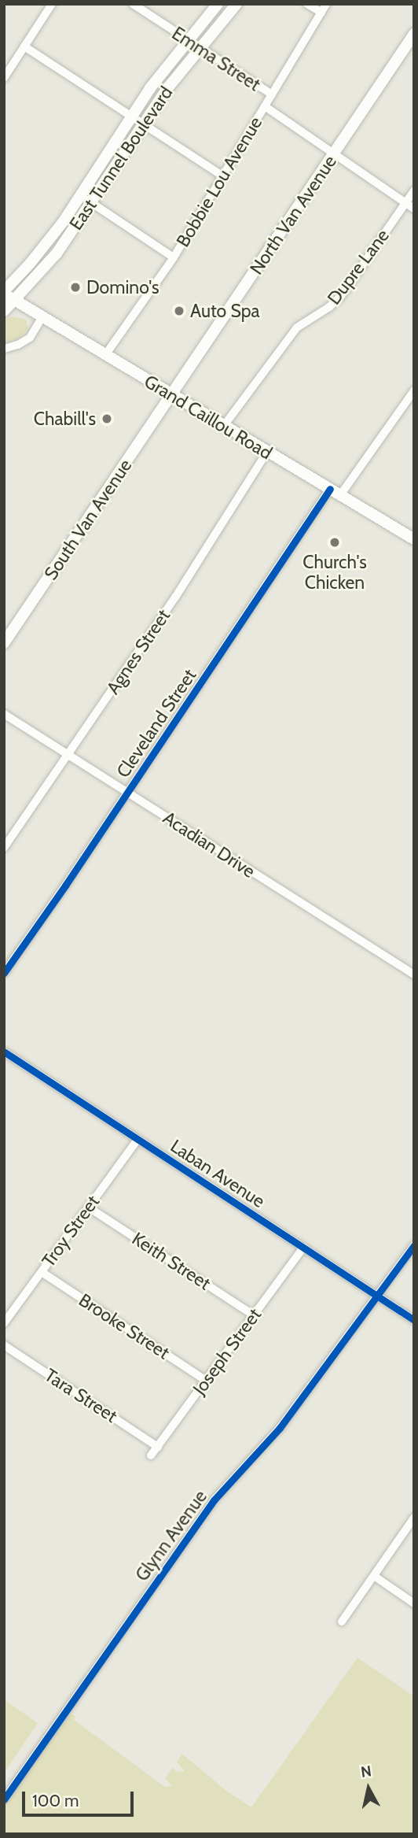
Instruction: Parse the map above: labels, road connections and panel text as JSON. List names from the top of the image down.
{
  "streets": {
    "main road": [
      "East Tunnel Boulevard",
      "North Van Avenue",
      "Grand Caillou Road",
      "South Van Avenue"
    ],
    "street": [
      "Emma Street",
      "Bobbie Lou Avenue",
      "Dupre Lane",
      "Agnes Street",
      "Cleveland Street",
      "Acadian Drive",
      "Laban Avenue",
      "Troy Street",
      "Keith Street",
      "Brooke Street",
      "Joseph Street",
      "Tara Street",
      "Glynn Avenue"
    ]
  },
  "crossings": [
    ["Emma Street", "East Tunnel Boulevard"],
    ["Emma Street", "Bobbie Lou Avenue"],
    ["East Tunnel Boulevard", "Grand Caillou Road"],
    ["Bobbie Lou Avenue", "Grand Caillou Road"],
    ["North Van Avenue", "Grand Caillou Road"],
    ["North Van Avenue", "South Van Avenue"],
    ["Dupre Lane", "Grand Caillou Road"],
    ["Grand Caillou Road", "South Van Avenue"],
    ["Grand Caillou Road", "Agnes Street"],
    ["Grand Caillou Road", "Cleveland Street"],
    ["Agnes Street", "Acadian Drive"],
    ["Cleveland Street", "Acadian Drive"],
    ["Laban Avenue", "Troy Street"],
    ["Laban Avenue", "Joseph Street"],
    ["Laban Avenue", "Glynn Avenue"],
    ["Troy Street", "Keith Street"],
    ["Troy Street", "Brooke Street"],
    ["Keith Street", "Joseph Street"],
    ["Brooke Street", "Joseph Street"],
    ["Joseph Street", "Tara Street"]
  ],
  "places": [
    "Domino's",
    "Auto Spa",
    "Chabill's",
    "Church's Chicken"
  ],
  "scale_bar": "100 m",
  "north": "top"
}
